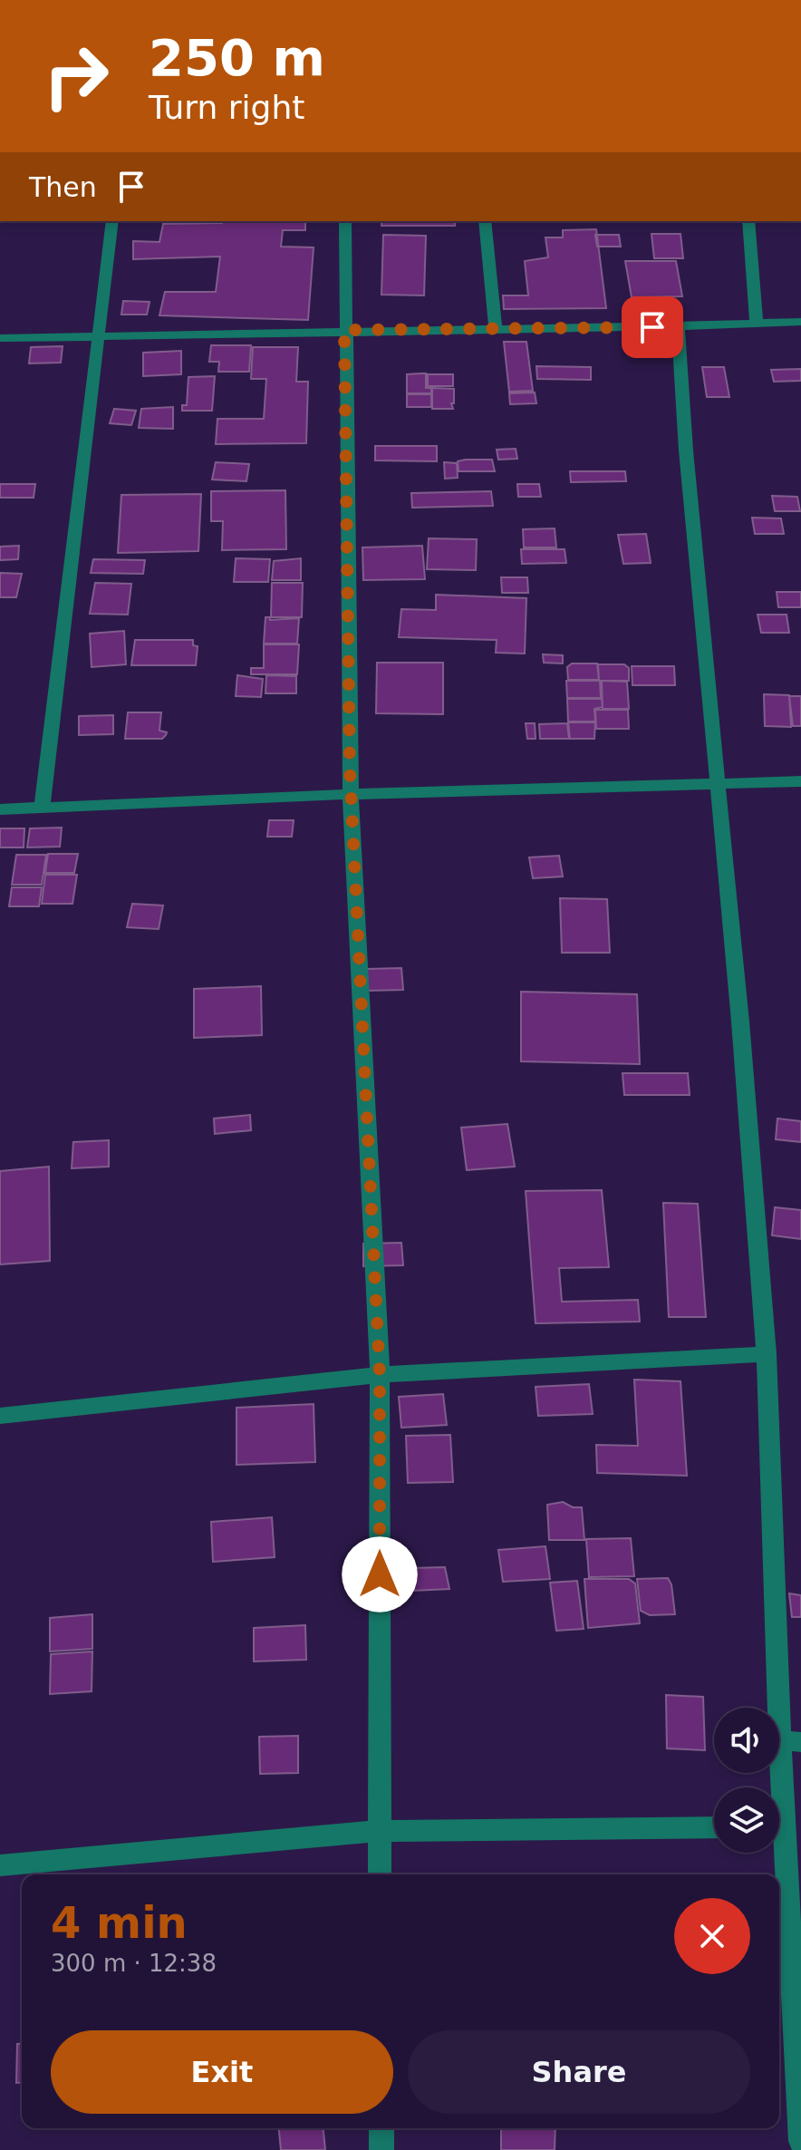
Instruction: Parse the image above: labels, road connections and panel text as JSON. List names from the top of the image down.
{
  "page": {
    "turn": ["250 m", "Turn right"],
    "then": "Then",
    "heading": ["4 min", "300 m · 12:38"],
    "buttons": ["Exit", "Share"]
  }
}
